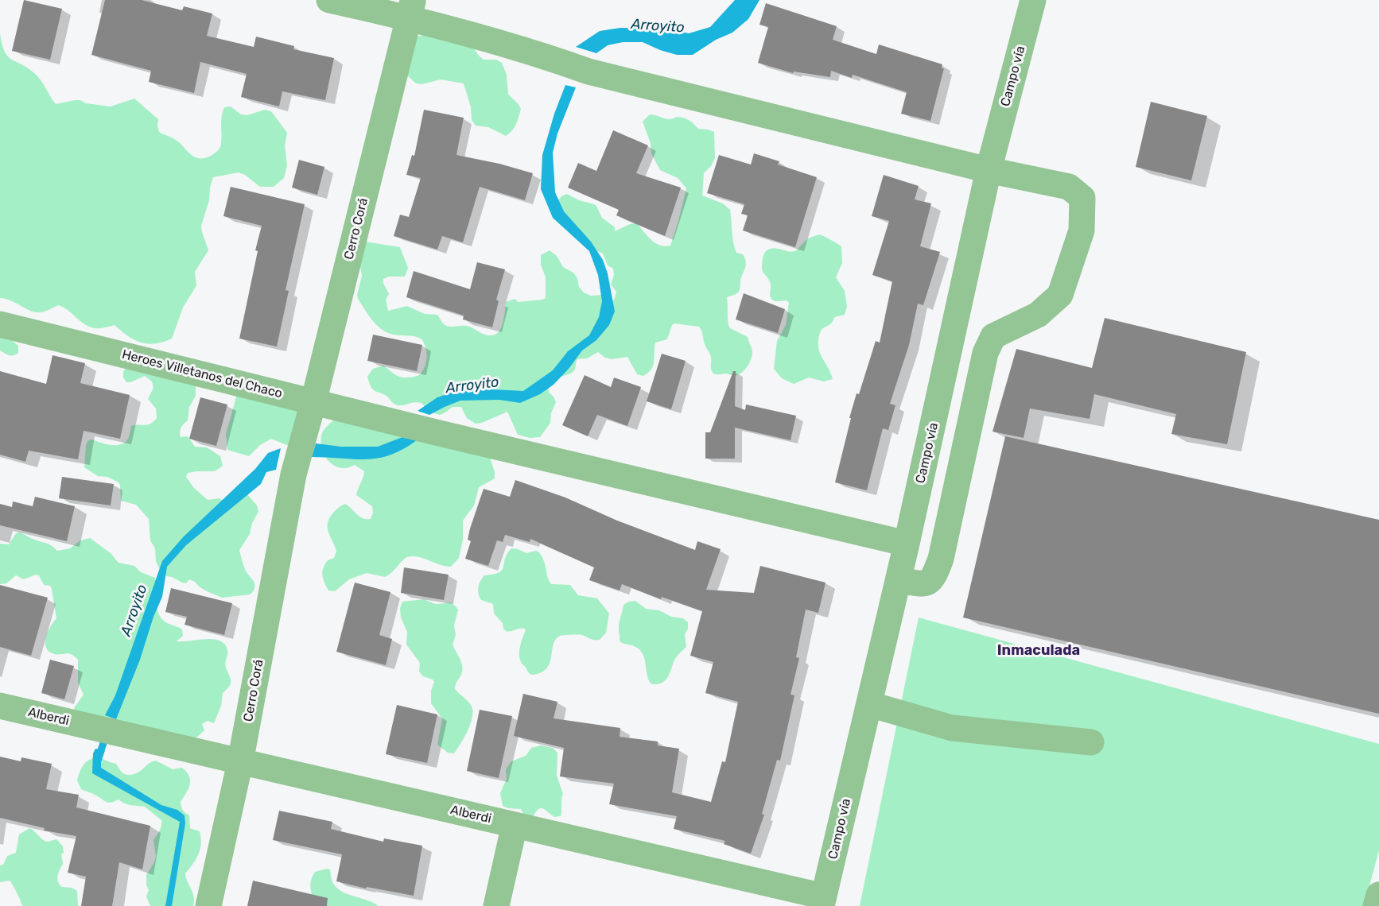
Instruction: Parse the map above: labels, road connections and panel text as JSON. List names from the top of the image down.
{
  "streets": {
    "street": [
      "Campo vía",
      "Cerro Corá",
      "Heroes Villetanos del Chaco",
      "Alberdi"
    ]
  },
  "crossings": [
    ["Campo vía", "Heroes Villetanos del Chaco"],
    ["Campo vía", "Alberdi"],
    ["Cerro Corá", "Heroes Villetanos del Chaco"],
    ["Cerro Corá", "Alberdi"]
  ],
  "districts": ["Inmaculada"],
  "water": ["Arroyito"]
}
